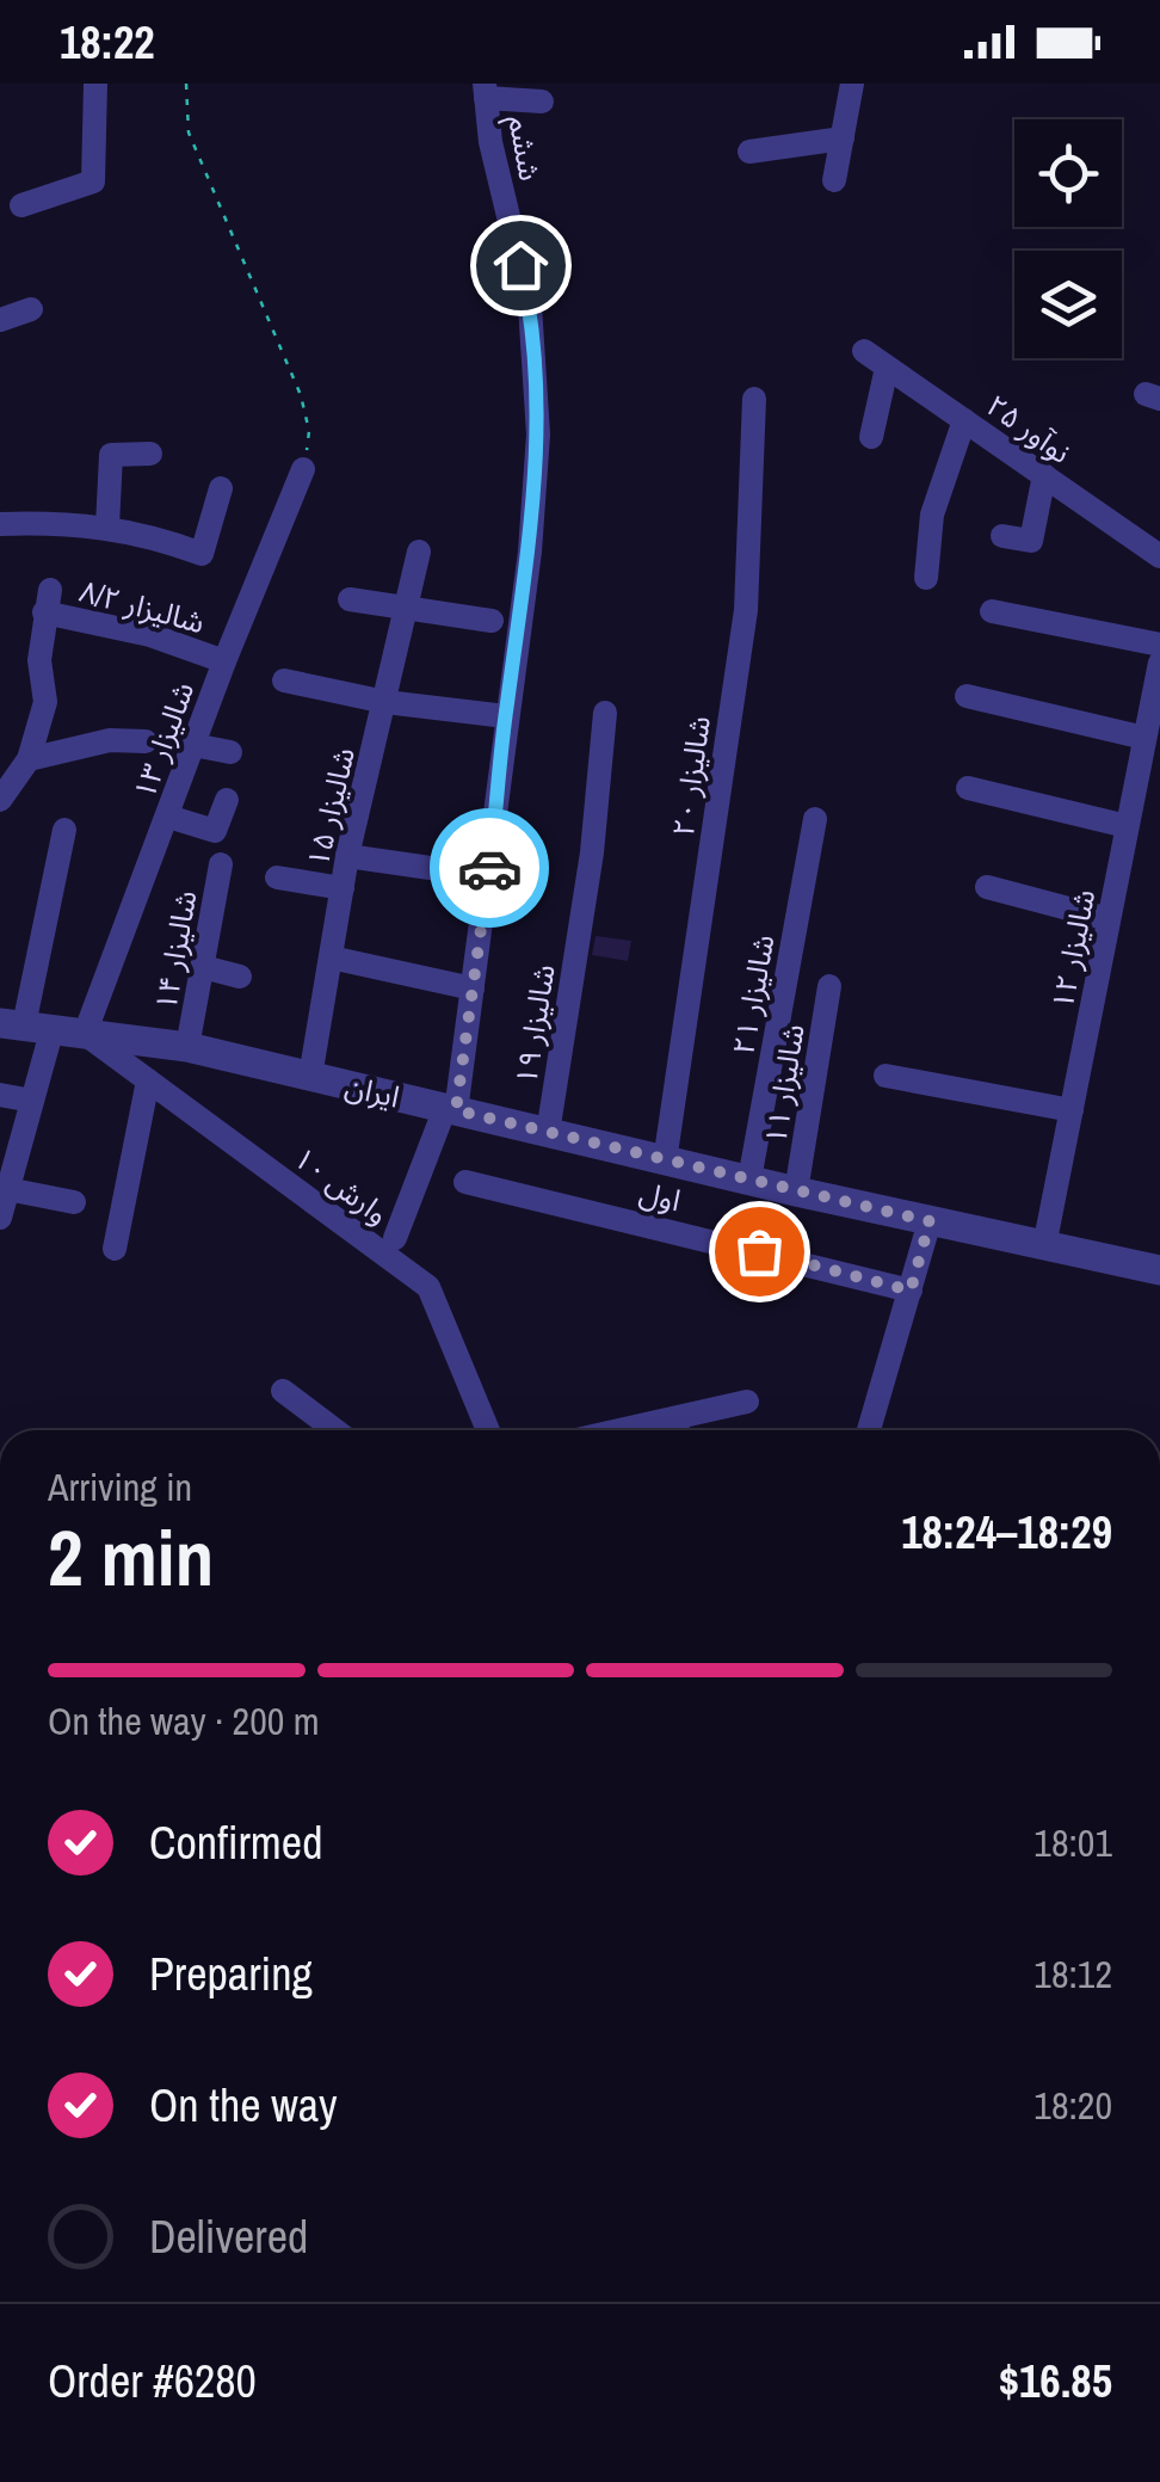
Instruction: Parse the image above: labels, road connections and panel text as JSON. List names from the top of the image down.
{
  "streets": {
    "street": [
      "ششم",
      "نوآور ۲۵",
      "شالیزار ۸/۲",
      "شالیزار ۱۳",
      "شالیزار ۲۰",
      "شالیزار ۱۵",
      "شالیزار ۱۲",
      "شالیزار ۱۴",
      "شالیزار ۲۱",
      "شالیزار ۱۹",
      "شالیزار ۱۱",
      "ایران",
      "وارش ۱۰",
      "اول"
    ]
  },
  "crossings": [
    ["ششم", "ایران"],
    ["شالیزار ۸/۲", "شالیزار ۱۳"],
    ["شالیزار ۱۳", "ایران"],
    ["شالیزار ۱۳", "وارش ۱۰"],
    ["شالیزار ۲۰", "ایران"],
    ["شالیزار ۱۵", "ایران"],
    ["شالیزار ۱۲", "ایران"],
    ["شالیزار ۱۴", "ایران"],
    ["شالیزار ۲۱", "ایران"],
    ["شالیزار ۱۹", "ایران"],
    ["شالیزار ۱۱", "ایران"],
    ["ایران", "وارش ۱۰"]
  ],
  "page": {
    "status": "18:22",
    "heading": ["2 min", "Arriving in", "18:24–18:29"],
    "panel": ["Order #6280", "$16.85"],
    "bar": "On the way · 200 m",
    "list": [
      ["Confirmed", "18:01"],
      ["Preparing", "18:12"],
      ["On the way", "18:20"],
      "Delivered"
    ]
  }
}
